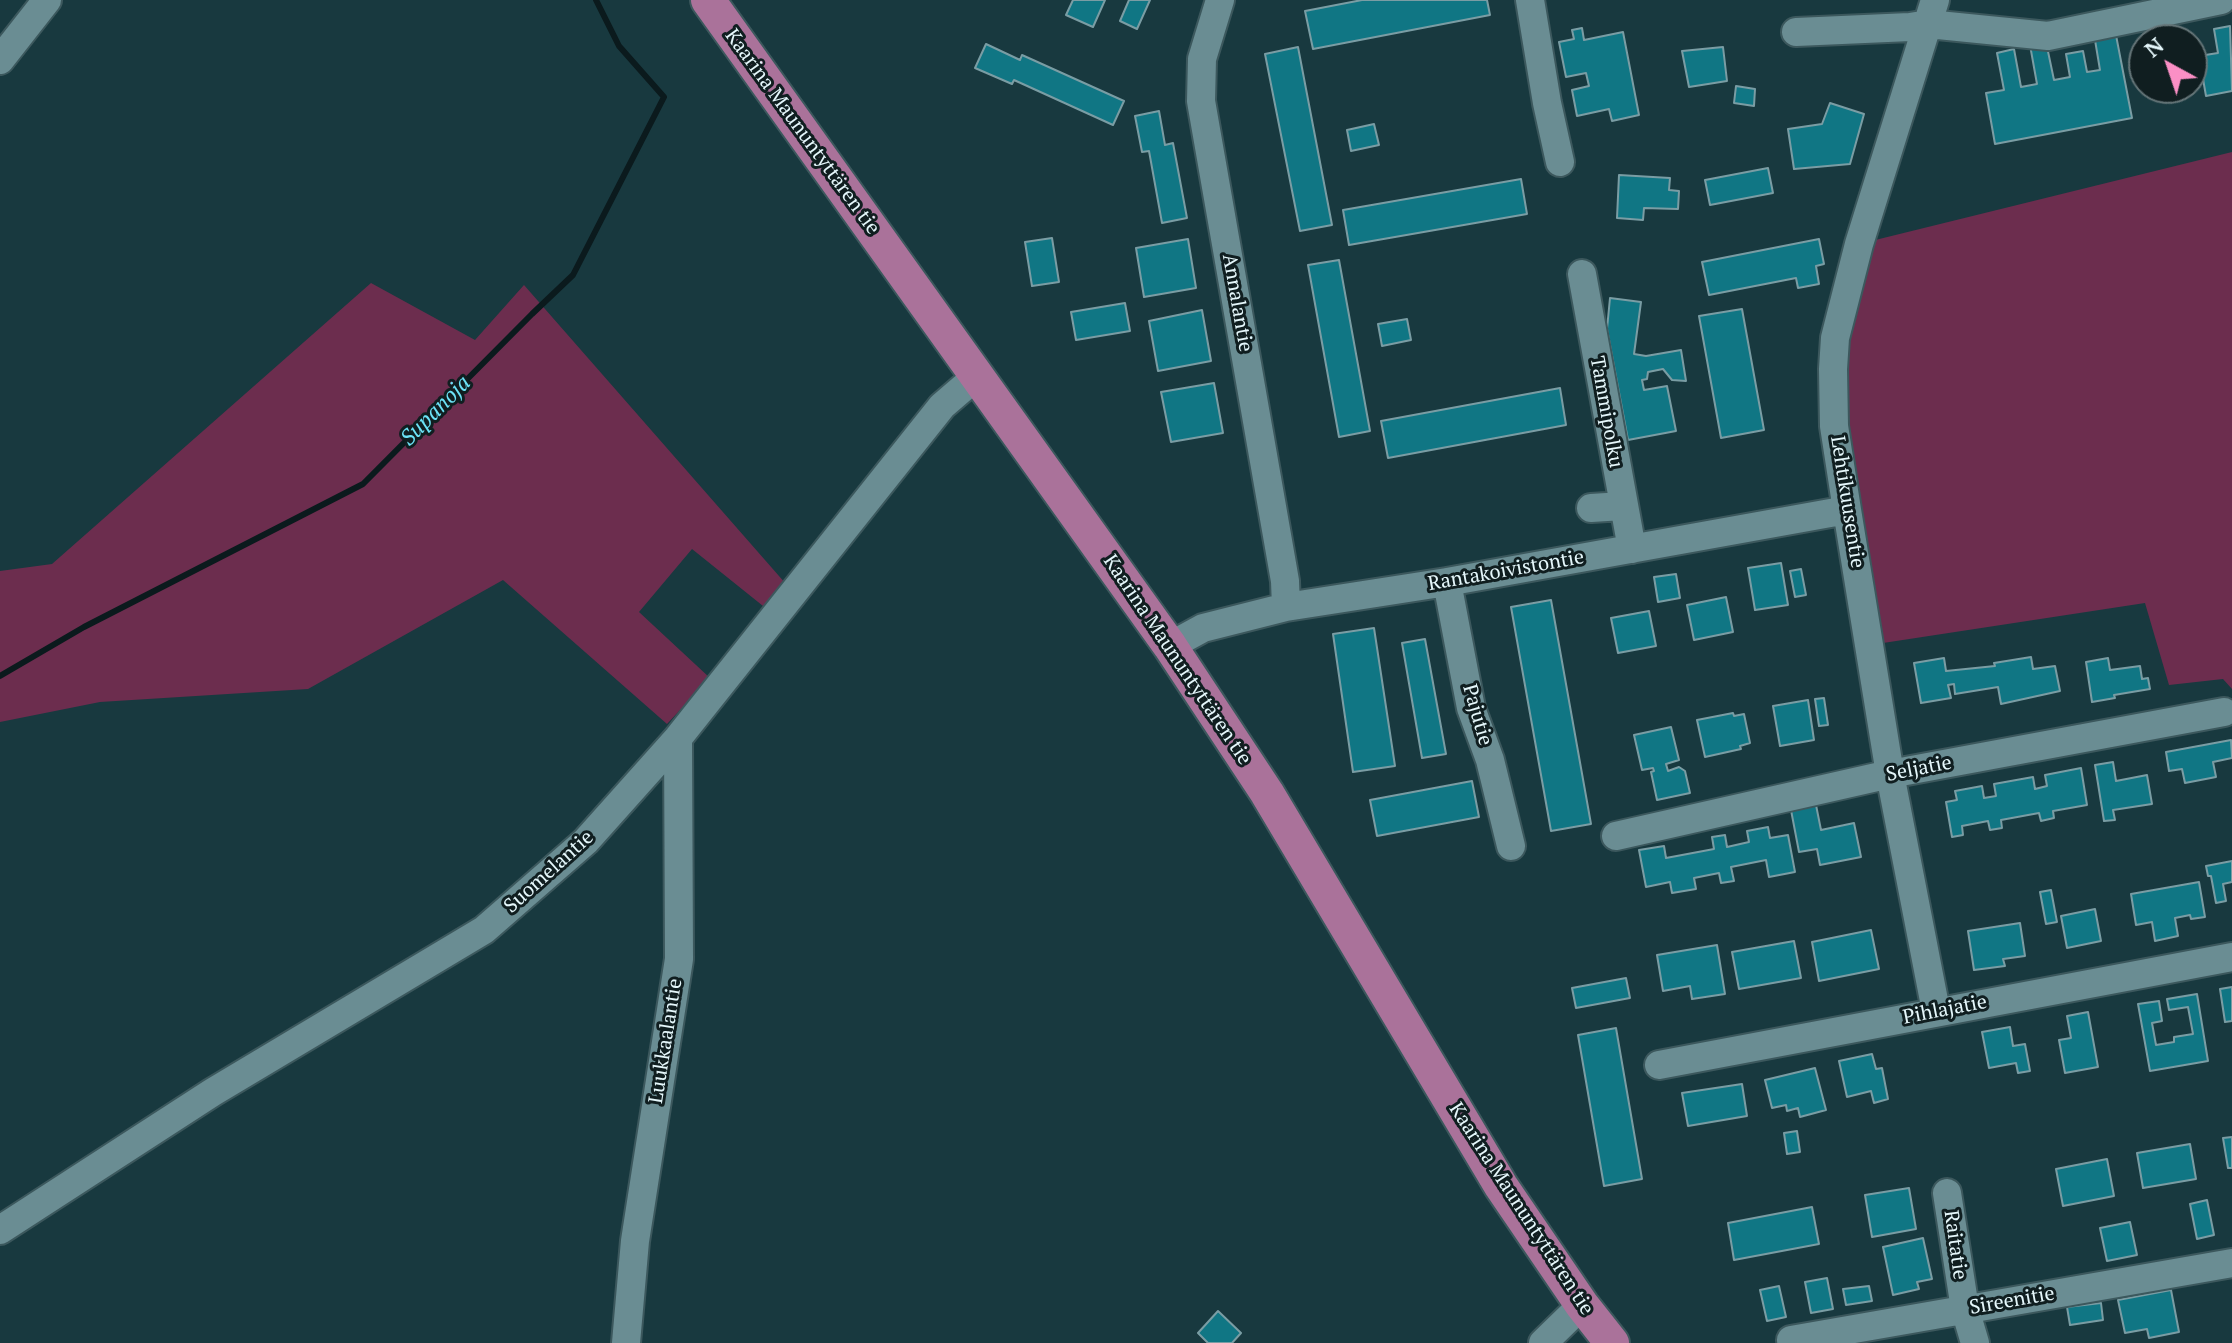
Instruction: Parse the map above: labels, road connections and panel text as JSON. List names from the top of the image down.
{
  "streets": {
    "main road": ["Kaarina Maununtyttären tie"],
    "street": [
      "Annalantie",
      "Tammipolku",
      "Lehtikuusentie",
      "Rantakoivistontie",
      "Pajutie",
      "Seljatie",
      "Suomelantie",
      "Pihlajatie",
      "Luukkaalantie",
      "Raitatie",
      "Sireenitie"
    ]
  },
  "crossings": [
    ["Kaarina Maununtyttären tie", "Rantakoivistontie"],
    ["Kaarina Maununtyttären tie", "Suomelantie"],
    ["Annalantie", "Rantakoivistontie"],
    ["Tammipolku", "Rantakoivistontie"],
    ["Lehtikuusentie", "Rantakoivistontie"],
    ["Lehtikuusentie", "Seljatie"],
    ["Lehtikuusentie", "Pihlajatie"],
    ["Rantakoivistontie", "Pajutie"],
    ["Suomelantie", "Luukkaalantie"],
    ["Raitatie", "Sireenitie"]
  ],
  "water": ["Supanoja"],
  "north": "top left"
}
